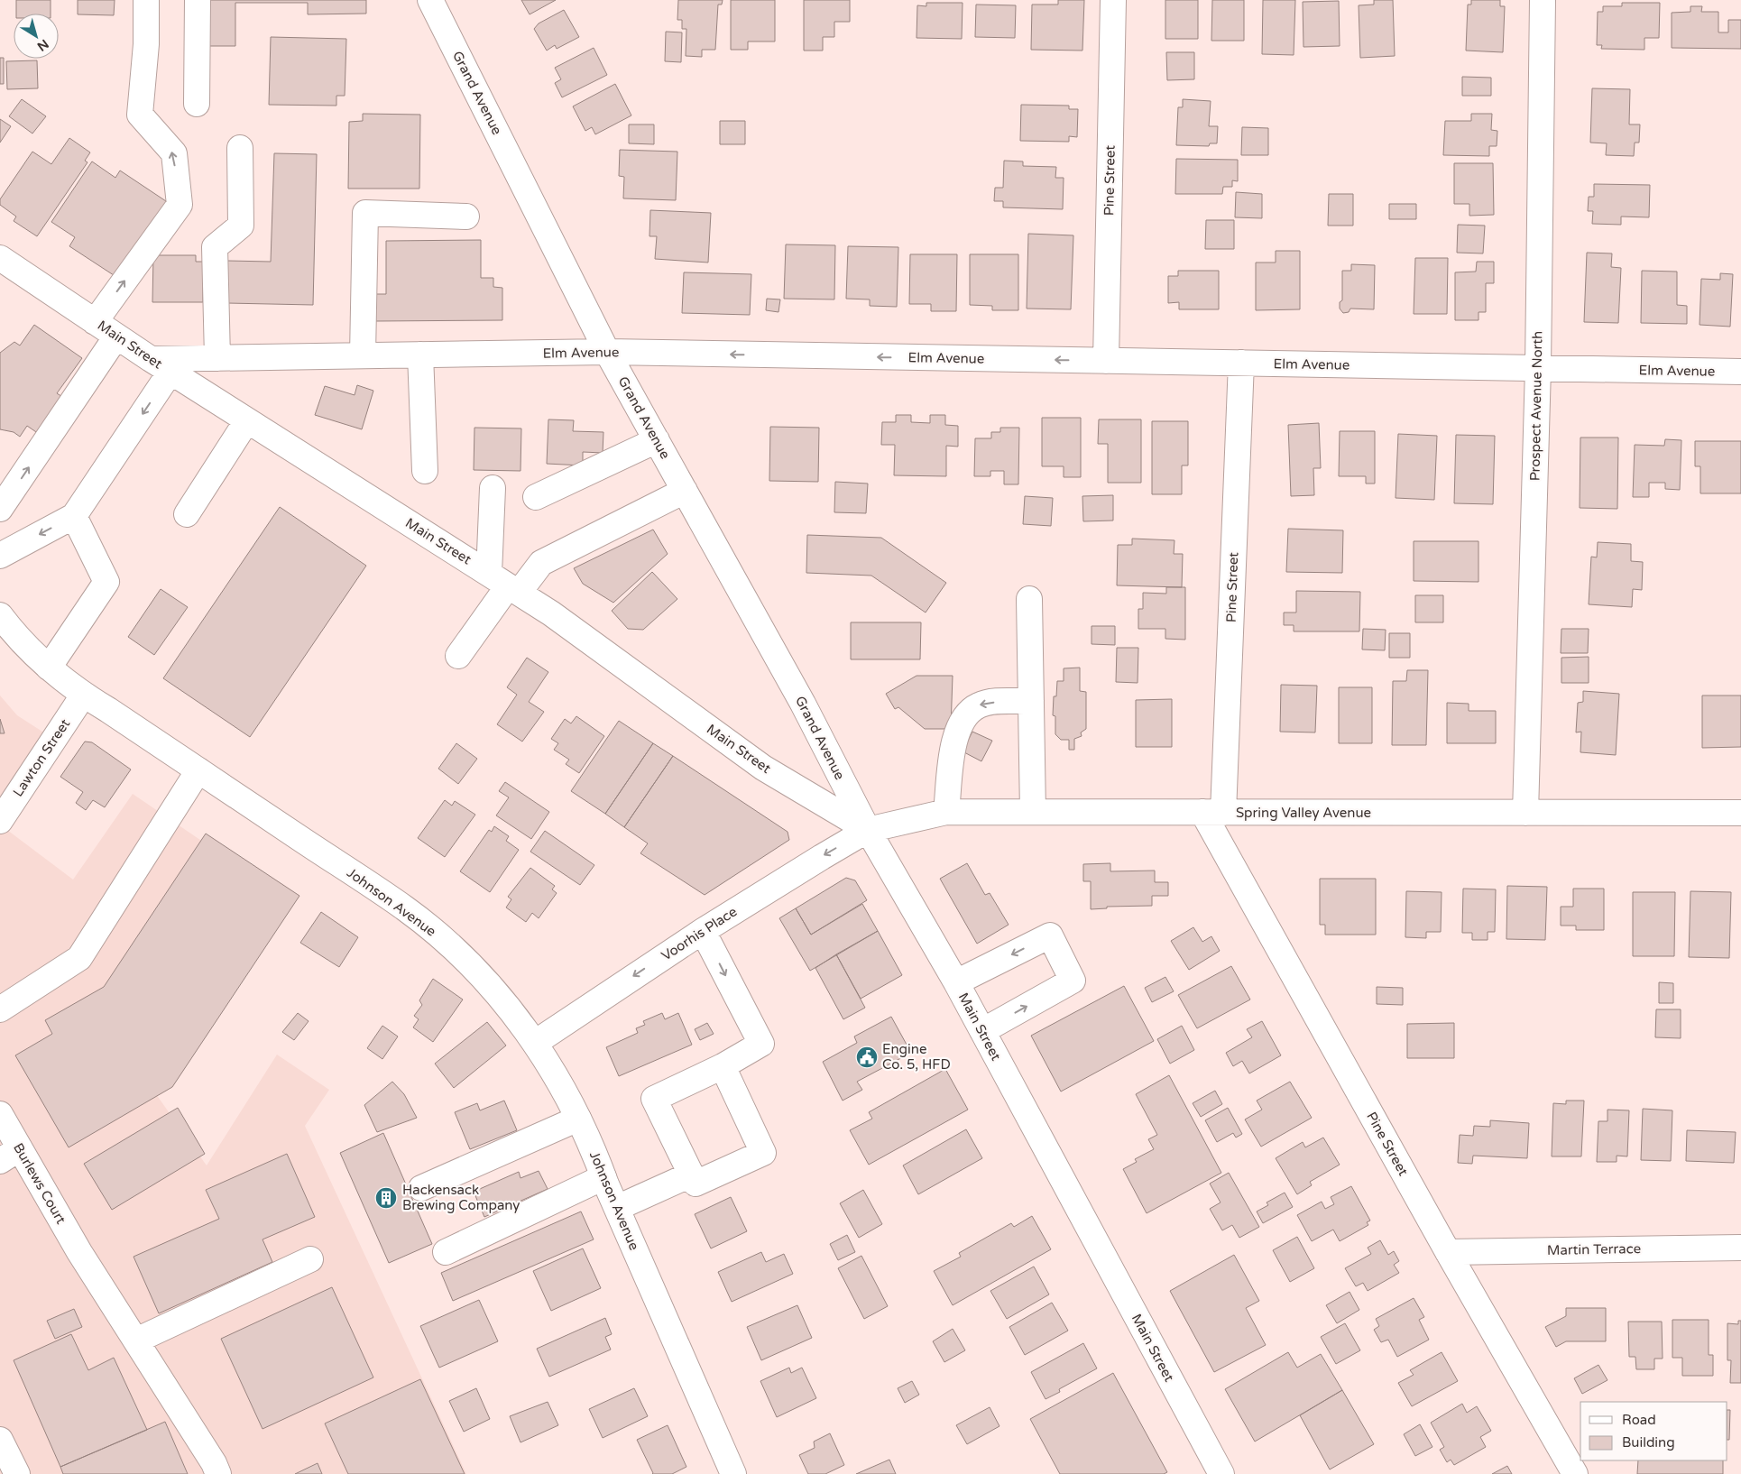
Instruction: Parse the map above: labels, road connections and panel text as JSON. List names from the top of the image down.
{
  "streets": {
    "street": [
      "Grand Avenue",
      "Pine Street",
      "Main Street",
      "Elm Avenue",
      "Prospect Avenue North",
      "Lawton Street",
      "Spring Valley Avenue",
      "Johnson Avenue",
      "Voorhis Place",
      "Burlews Court",
      "Martin Terrace"
    ]
  },
  "crossings": [
    ["Grand Avenue", "Main Street"],
    ["Grand Avenue", "Elm Avenue"],
    ["Grand Avenue", "Spring Valley Avenue"],
    ["Grand Avenue", "Voorhis Place"],
    ["Pine Street", "Elm Avenue"],
    ["Pine Street", "Spring Valley Avenue"],
    ["Pine Street", "Martin Terrace"],
    ["Main Street", "Elm Avenue"],
    ["Main Street", "Spring Valley Avenue"],
    ["Main Street", "Voorhis Place"],
    ["Elm Avenue", "Prospect Avenue North"],
    ["Prospect Avenue North", "Spring Valley Avenue"],
    ["Lawton Street", "Johnson Avenue"],
    ["Spring Valley Avenue", "Voorhis Place"],
    ["Johnson Avenue", "Voorhis Place"]
  ],
  "one_way": ["Voorhis Place"],
  "places": {
    "public building": ["Engine Co. 5, HFD"],
    "building": ["Hackensack Brewing Company"]
  },
  "legend": ["Road", "Building"],
  "north": "bottom right"
}
